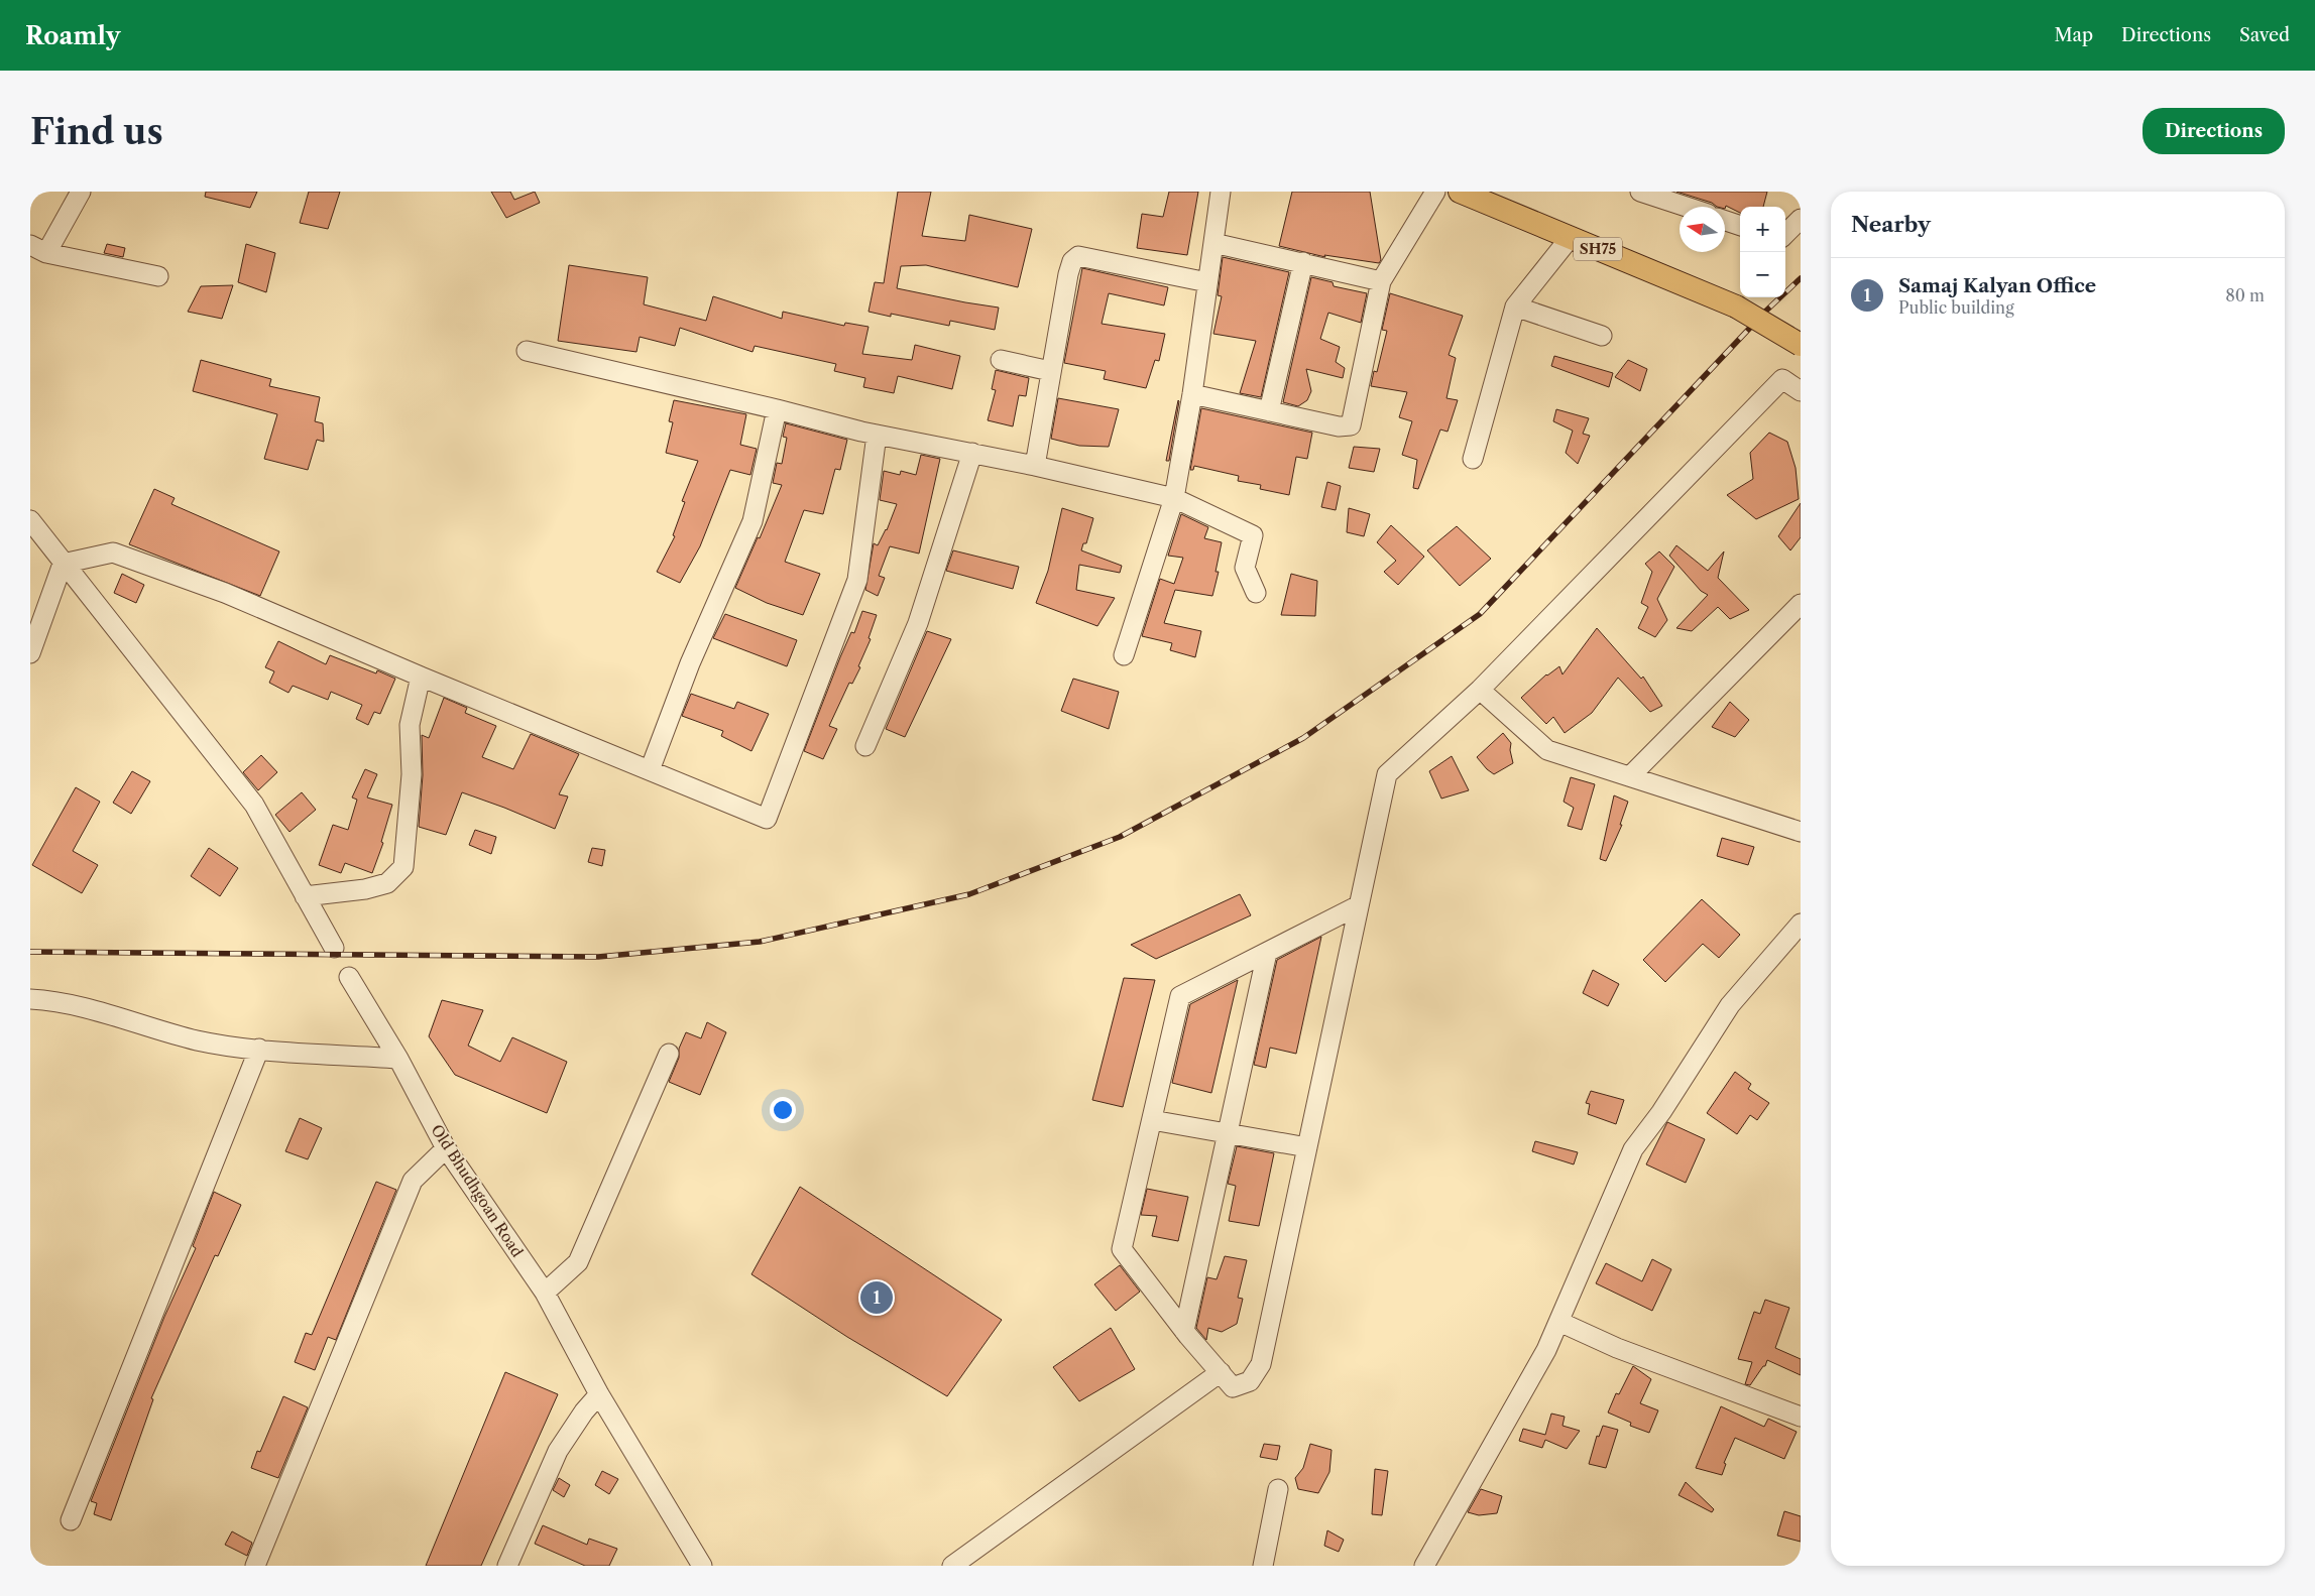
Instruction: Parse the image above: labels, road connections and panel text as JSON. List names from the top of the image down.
{
  "streets": {
    "main road": ["SH75"],
    "street": ["Old Bhudhgoan Road"]
  },
  "north": "left",
  "page": {
    "header": "Roamly",
    "nav": ["Map", "Directions", "Saved"],
    "buttons": "Directions",
    "title": "Find us",
    "heading": "Nearby",
    "map_buttons": ["+", "−"],
    "list": [
      {
        "mark": "1",
        "name": "Samaj Kalyan Office",
        "note": "Public building",
        "value": "80 m"
      }
    ],
    "pins": "1"
  }
}
